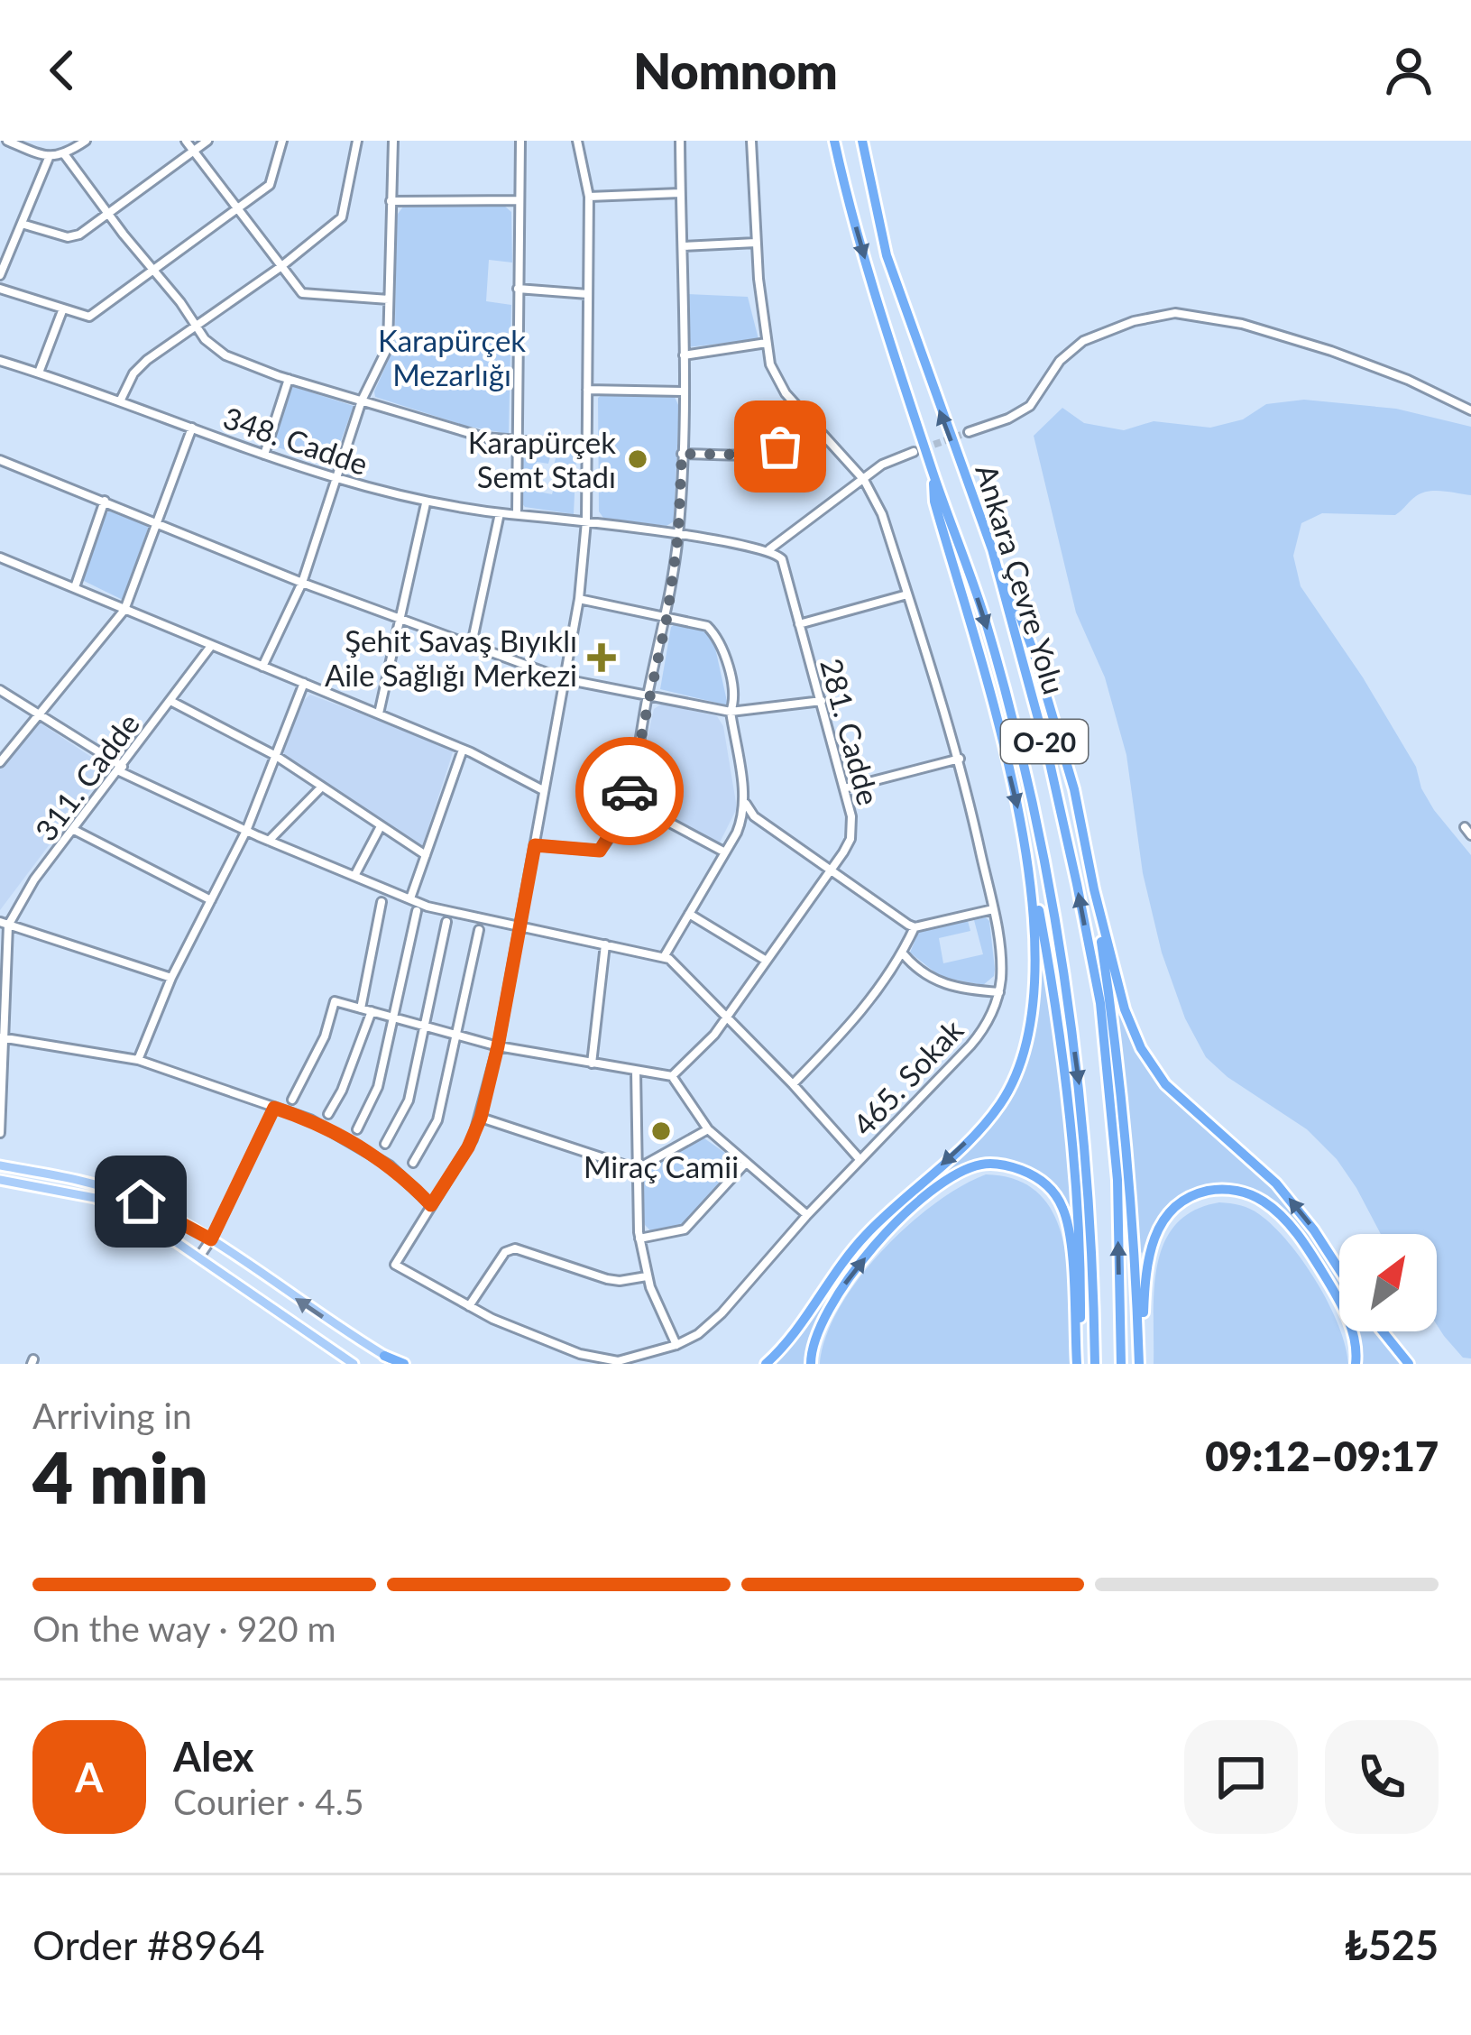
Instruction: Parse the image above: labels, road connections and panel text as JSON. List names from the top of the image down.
{
  "streets": {
    "highway": ["Ankara Çevre Yolu", "O-20"],
    "street": [
      "348. Cadde",
      "281. Cadde",
      "311. Cadde",
      "465. Sokak"
    ]
  },
  "parks": ["Karapürçek Mezarlığı"],
  "places": {
    "other": ["Karapürçek Semt Stadı", "Miraç Camii"],
    "health": ["Şehit Savaş Bıyıklı Aile Sağlığı Merkezi"]
  },
  "north": "top right",
  "page": {
    "header": "Nomnom",
    "heading": ["4 min", "Arriving in", "09:12–09:17"],
    "panel": [
      "Alex",
      "Courier · 4.5",
      "Order #8964",
      "₺525"
    ],
    "bar": "On the way · 920 m",
    "round": "A"
  }
}
